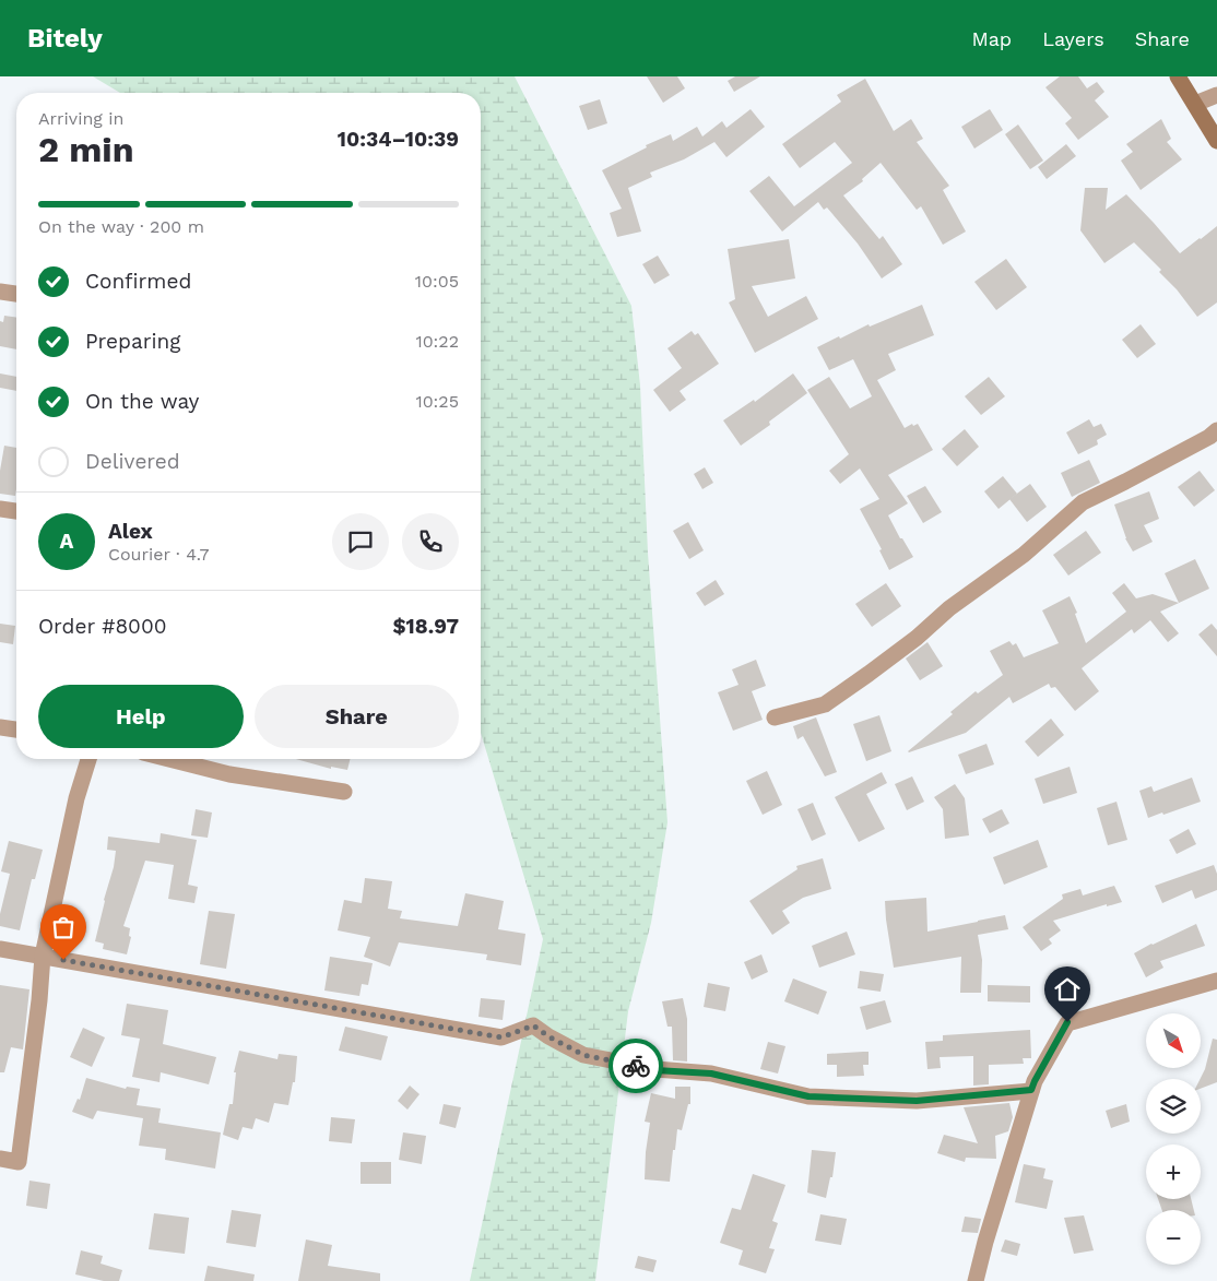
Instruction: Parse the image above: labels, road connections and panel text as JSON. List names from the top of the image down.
{
  "north": "bottom right",
  "page": {
    "header": "Bitely",
    "nav": ["Map", "Layers", "Share"],
    "heading": ["2 min", "Arriving in", "10:34–10:39"],
    "panel": [
      "Alex",
      "Courier · 4.7",
      "Order #8000",
      "$18.97"
    ],
    "bar": "On the way · 200 m",
    "list": [
      ["Confirmed", "10:05"],
      ["Preparing", "10:22"],
      ["On the way", "10:25"],
      "Delivered"
    ],
    "round": "A",
    "buttons": ["Help", "Share"],
    "map_buttons": ["+", "−"]
  }
}
